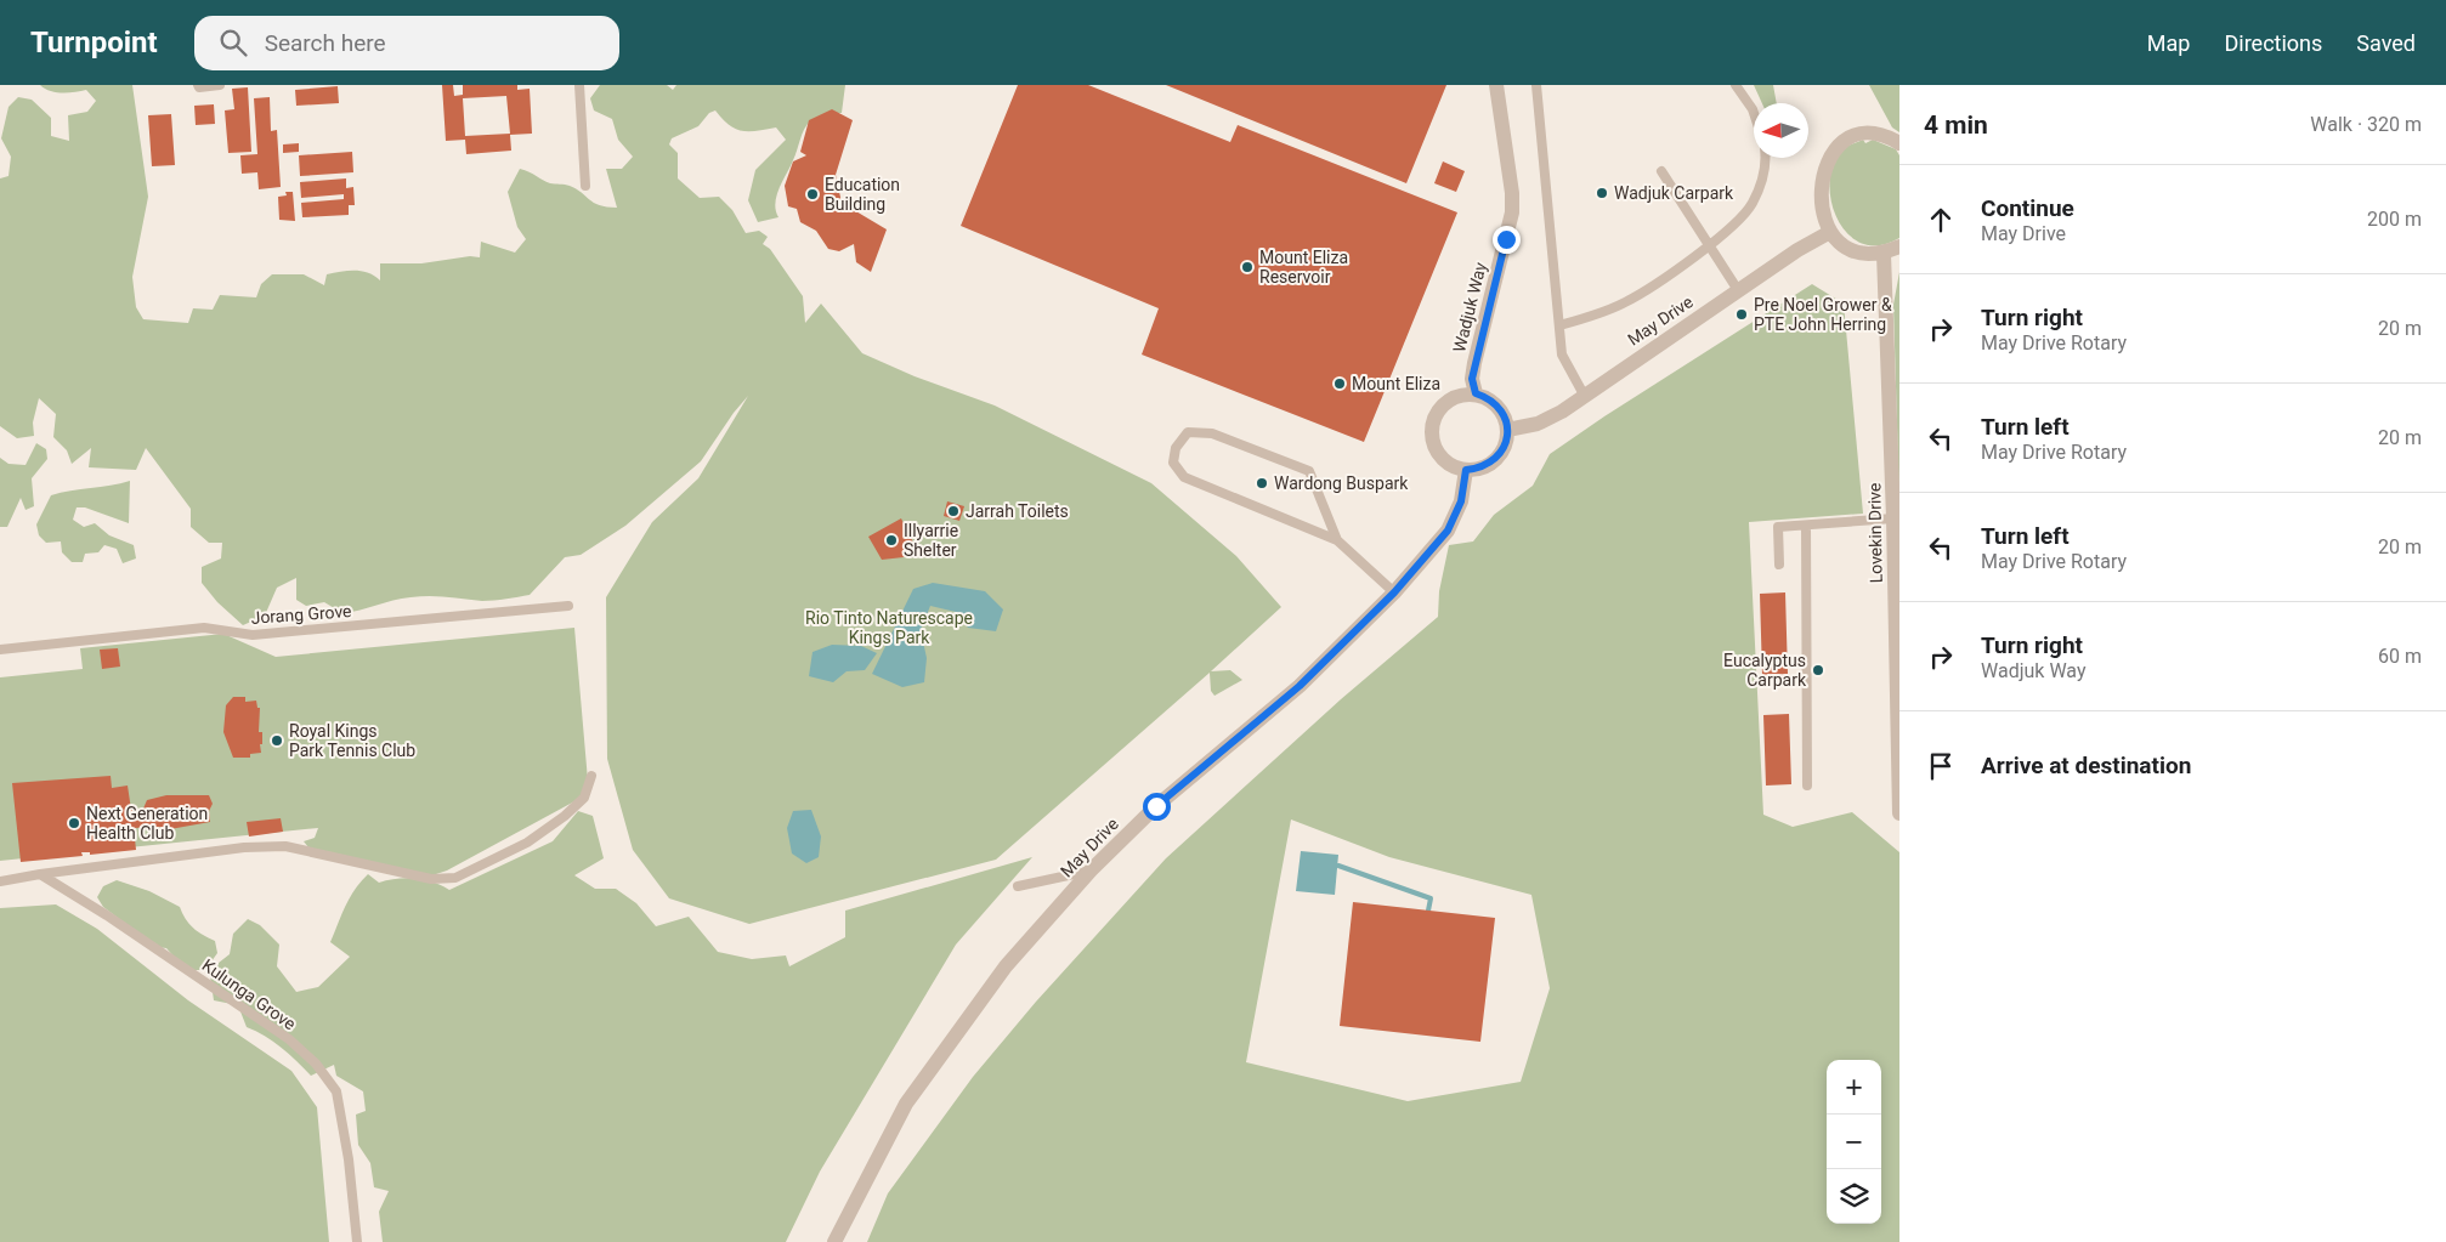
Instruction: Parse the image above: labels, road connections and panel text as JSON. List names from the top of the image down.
{
  "streets": {
    "street": ["Wadjuk Way", "May Drive", "Lovekin Drive"],
    "lane": ["Jorang Grove", "Kulunga Grove"]
  },
  "crossings": [
    ["Wadjuk Way", "May Drive"]
  ],
  "parks": ["Rio Tinto Naturescape Kings Park"],
  "places": [
    "Wadjuk Carpark",
    "Education Building",
    "Mount Eliza Reservoir",
    "Pre Noel Grower & PTE John Herring",
    "Mount Eliza",
    "Wardong Buspark",
    "Jarrah Toilets",
    "Illyarrie Shelter",
    "Eucalyptus Carpark",
    "Royal Kings Park Tennis Club",
    "Next Generation Health Club"
  ],
  "north": "left",
  "page": {
    "header": "Turnpoint",
    "search": "Search here",
    "nav": ["Map", "Directions", "Saved"],
    "heading": ["4 min", "Walk · 320 m"],
    "list": [
      ["Continue", "May Drive", "200 m"],
      ["Turn right", "May Drive Rotary", "20 m"],
      ["Turn left", "May Drive Rotary", "20 m"],
      ["Turn left", "May Drive Rotary", "20 m"],
      ["Turn right", "Wadjuk Way", "60 m"],
      "Arrive at destination"
    ],
    "map_buttons": ["+", "−"]
  }
}
